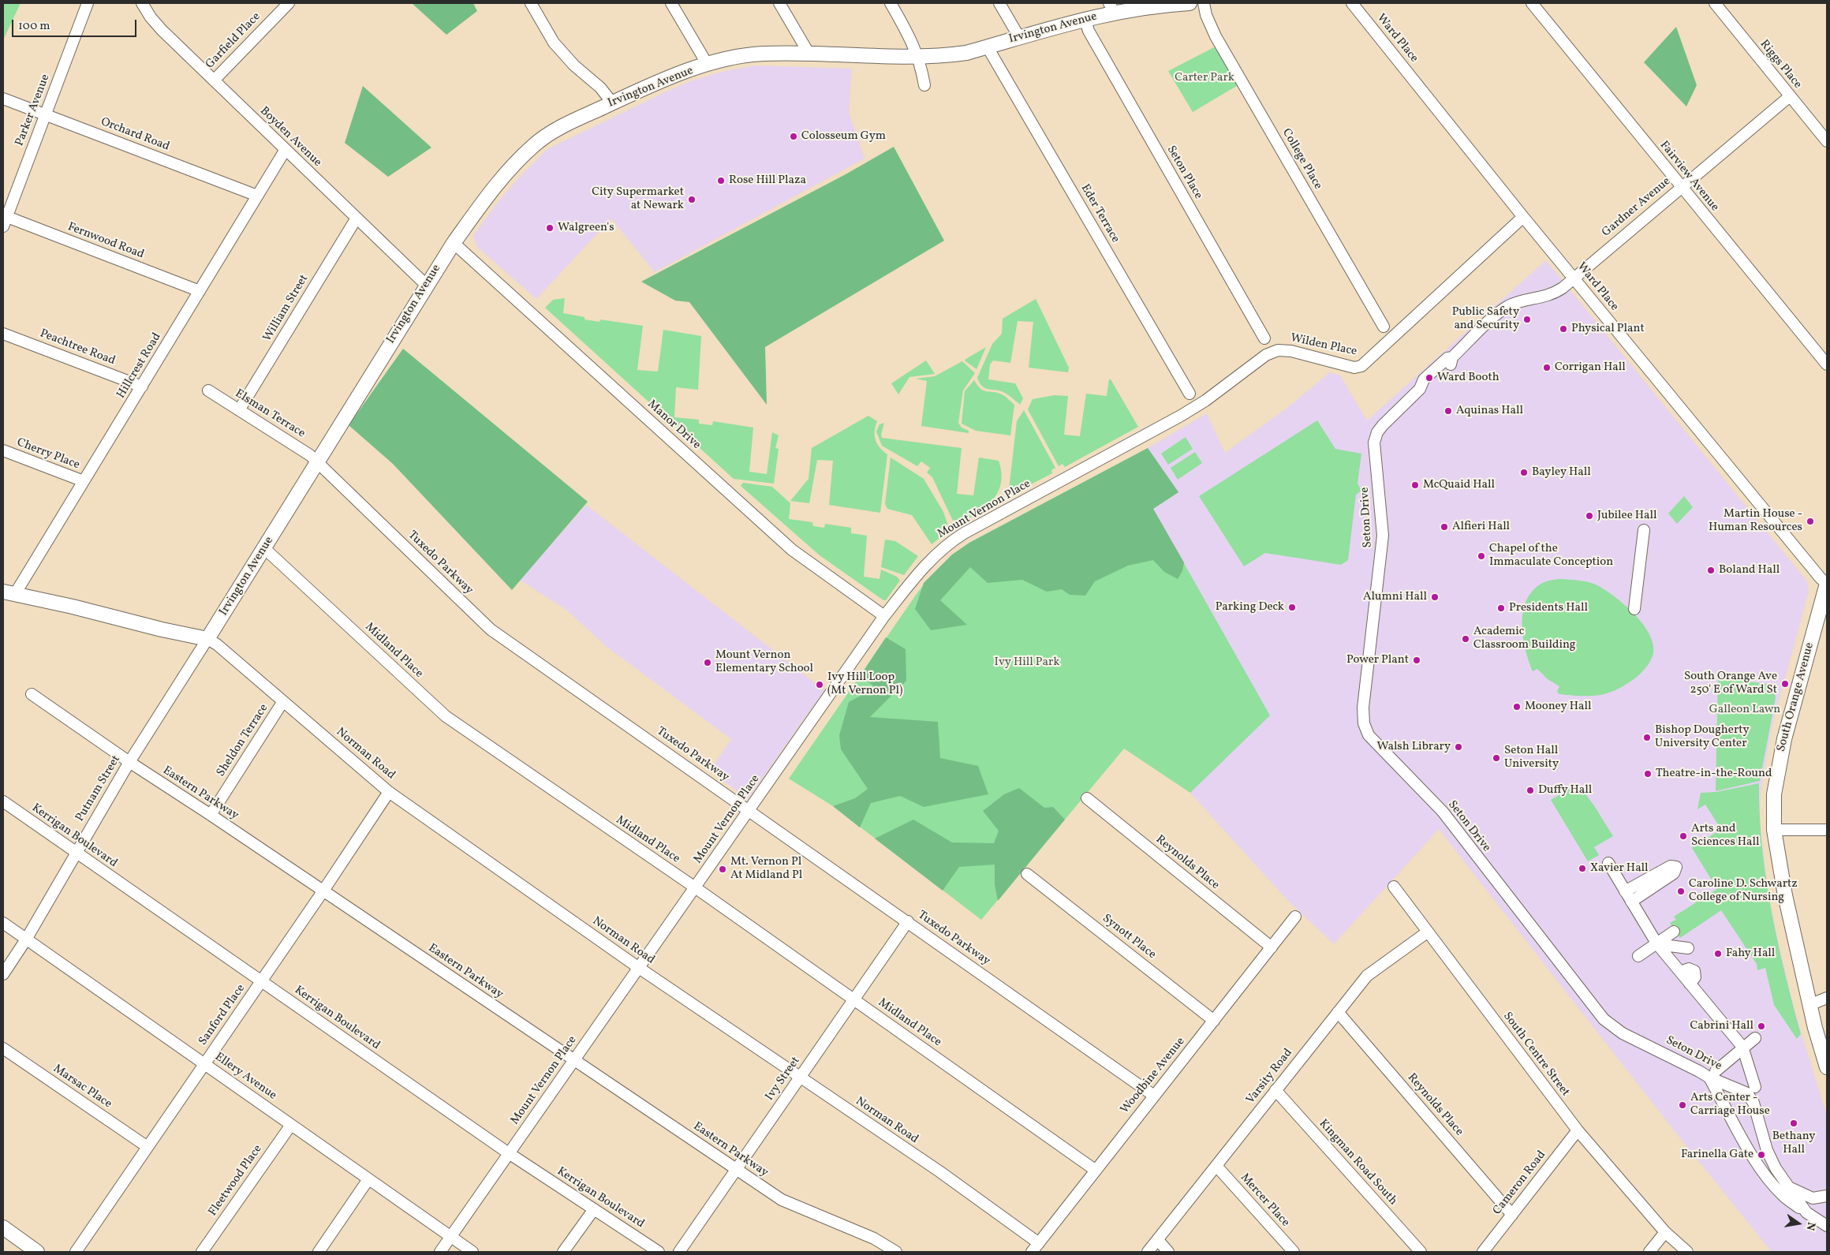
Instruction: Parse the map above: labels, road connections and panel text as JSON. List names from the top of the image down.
{
  "streets": {
    "main road": ["Irvington Avenue", "South Orange Avenue"],
    "street": [
      "Ward Place",
      "Garfield Place",
      "Riggs Place",
      "Parker Avenue",
      "Orchard Road",
      "Boyden Avenue",
      "College Place",
      "Seton Place",
      "Fairview Avenue",
      "Gardner Avenue",
      "Eder Terrace",
      "Fernwood Road",
      "William Street",
      "Wilden Place",
      "Peachtree Road",
      "Hillcrest Road",
      "Elsman Terrace",
      "Manor Drive",
      "Cherry Place",
      "Mount Vernon Place",
      "Seton Drive",
      "Tuxedo Parkway",
      "Midland Place",
      "Sheldon Terrace",
      "Norman Road",
      "Putnam Street",
      "Eastern Parkway",
      "Kerrigan Boulevard",
      "Reynolds Place",
      "Synott Place",
      "Sanford Place",
      "South Centre Street",
      "Woodbine Avenue",
      "Ellery Avenue",
      "Varsity Road",
      "Ivy Street",
      "Marsac Place",
      "Kingman Road South",
      "Fleetwood Place",
      "Cameron Road",
      "Mercer Place"
    ]
  },
  "crossings": [
    ["Irvington Avenue", "Boyden Avenue"],
    ["Irvington Avenue", "Seton Place"],
    ["Irvington Avenue", "Eder Terrace"],
    ["Irvington Avenue", "Elsman Terrace"],
    ["Irvington Avenue", "Manor Drive"],
    ["Irvington Avenue", "Tuxedo Parkway"],
    ["Irvington Avenue", "Midland Place"],
    ["Irvington Avenue", "Norman Road"],
    ["Irvington Avenue", "Putnam Street"],
    ["Ward Place", "Gardner Avenue"],
    ["Ward Place", "Wilden Place"],
    ["Ward Place", "Seton Drive"],
    ["Ward Place", "South Orange Avenue"],
    ["Garfield Place", "Boyden Avenue"],
    ["Riggs Place", "Gardner Avenue"],
    ["Parker Avenue", "Orchard Road"],
    ["Parker Avenue", "Fernwood Road"],
    ["Orchard Road", "Hillcrest Road"],
    ["Boyden Avenue", "William Street"],
    ["Boyden Avenue", "Hillcrest Road"],
    ["Fairview Avenue", "Gardner Avenue"],
    ["Gardner Avenue", "Seton Drive"],
    ["Fernwood Road", "Hillcrest Road"],
    ["William Street", "Elsman Terrace"],
    ["Wilden Place", "Mount Vernon Place"],
    ["Peachtree Road", "Hillcrest Road"],
    ["Hillcrest Road", "Cherry Place"],
    ["Elsman Terrace", "Tuxedo Parkway"],
    ["Manor Drive", "Mount Vernon Place"],
    ["Mount Vernon Place", "Tuxedo Parkway"],
    ["Mount Vernon Place", "Midland Place"],
    ["Mount Vernon Place", "Norman Road"],
    ["Mount Vernon Place", "Eastern Parkway"],
    ["Mount Vernon Place", "Kerrigan Boulevard"],
    ["Mount Vernon Place", "Ellery Avenue"],
    ["Tuxedo Parkway", "Woodbine Avenue"],
    ["Tuxedo Parkway", "Ivy Street"],
    ["Midland Place", "Woodbine Avenue"],
    ["Midland Place", "Ivy Street"],
    ["Sheldon Terrace", "Norman Road"],
    ["Sheldon Terrace", "Eastern Parkway"],
    ["Norman Road", "Putnam Street"],
    ["Norman Road", "Sanford Place"],
    ["Norman Road", "Woodbine Avenue"],
    ["Norman Road", "Ivy Street"],
    ["Putnam Street", "Eastern Parkway"],
    ["Putnam Street", "Kerrigan Boulevard"],
    ["Putnam Street", "Ellery Avenue"],
    ["Eastern Parkway", "Sanford Place"],
    ["Eastern Parkway", "Ivy Street"],
    ["Kerrigan Boulevard", "Sanford Place"],
    ["Reynolds Place", "Woodbine Avenue"],
    ["Reynolds Place", "Varsity Road"],
    ["Reynolds Place", "Cameron Road"],
    ["Synott Place", "Woodbine Avenue"],
    ["Sanford Place", "Ellery Avenue"],
    ["Sanford Place", "Marsac Place"],
    ["South Centre Street", "Varsity Road"],
    ["South Centre Street", "Cameron Road"],
    ["Ellery Avenue", "Fleetwood Place"],
    ["Varsity Road", "Kingman Road South"],
    ["Varsity Road", "Mercer Place"]
  ],
  "parks": ["Carter Park", "Ivy Hill Park", "Galleon Lawn"],
  "places": [
    "Colosseum Gym",
    "Rose Hill Plaza",
    "City Supermarket at Newark",
    "Walgreen's",
    "Public Safety and Security",
    "Physical Plant",
    "Corrigan Hall",
    "Ward Booth",
    "Aquinas Hall",
    "Bayley Hall",
    "McQuaid Hall",
    "Jubilee Hall",
    "Martin House - Human Resources",
    "Alfieri Hall",
    "Chapel of the Immaculate Conception",
    "Boland Hall",
    "Alumni Hall",
    "Parking Deck",
    "Presidents Hall",
    "Academic Classroom Building",
    "Power Plant",
    "Mount Vernon Elementary School",
    "South Orange Ave 250' E of Ward St",
    "Ivy Hill Loop (Mt Vernon Pl)",
    "Mooney Hall",
    "Bishop Dougherty University Center",
    "Walsh Library",
    "Seton Hall University",
    "Theatre-in-the-Round",
    "Duffy Hall",
    "Arts and Sciences Hall",
    "Xavier Hall",
    "Mt. Vernon Pl At Midland Pl",
    "Caroline D. Schwartz College of Nursing",
    "Fahy Hall",
    "Cabrini Hall",
    "Arts Center - Carriage House",
    "Bethany Hall",
    "Farinella Gate"
  ],
  "scale_bar": "100 m",
  "north": "right"
}
